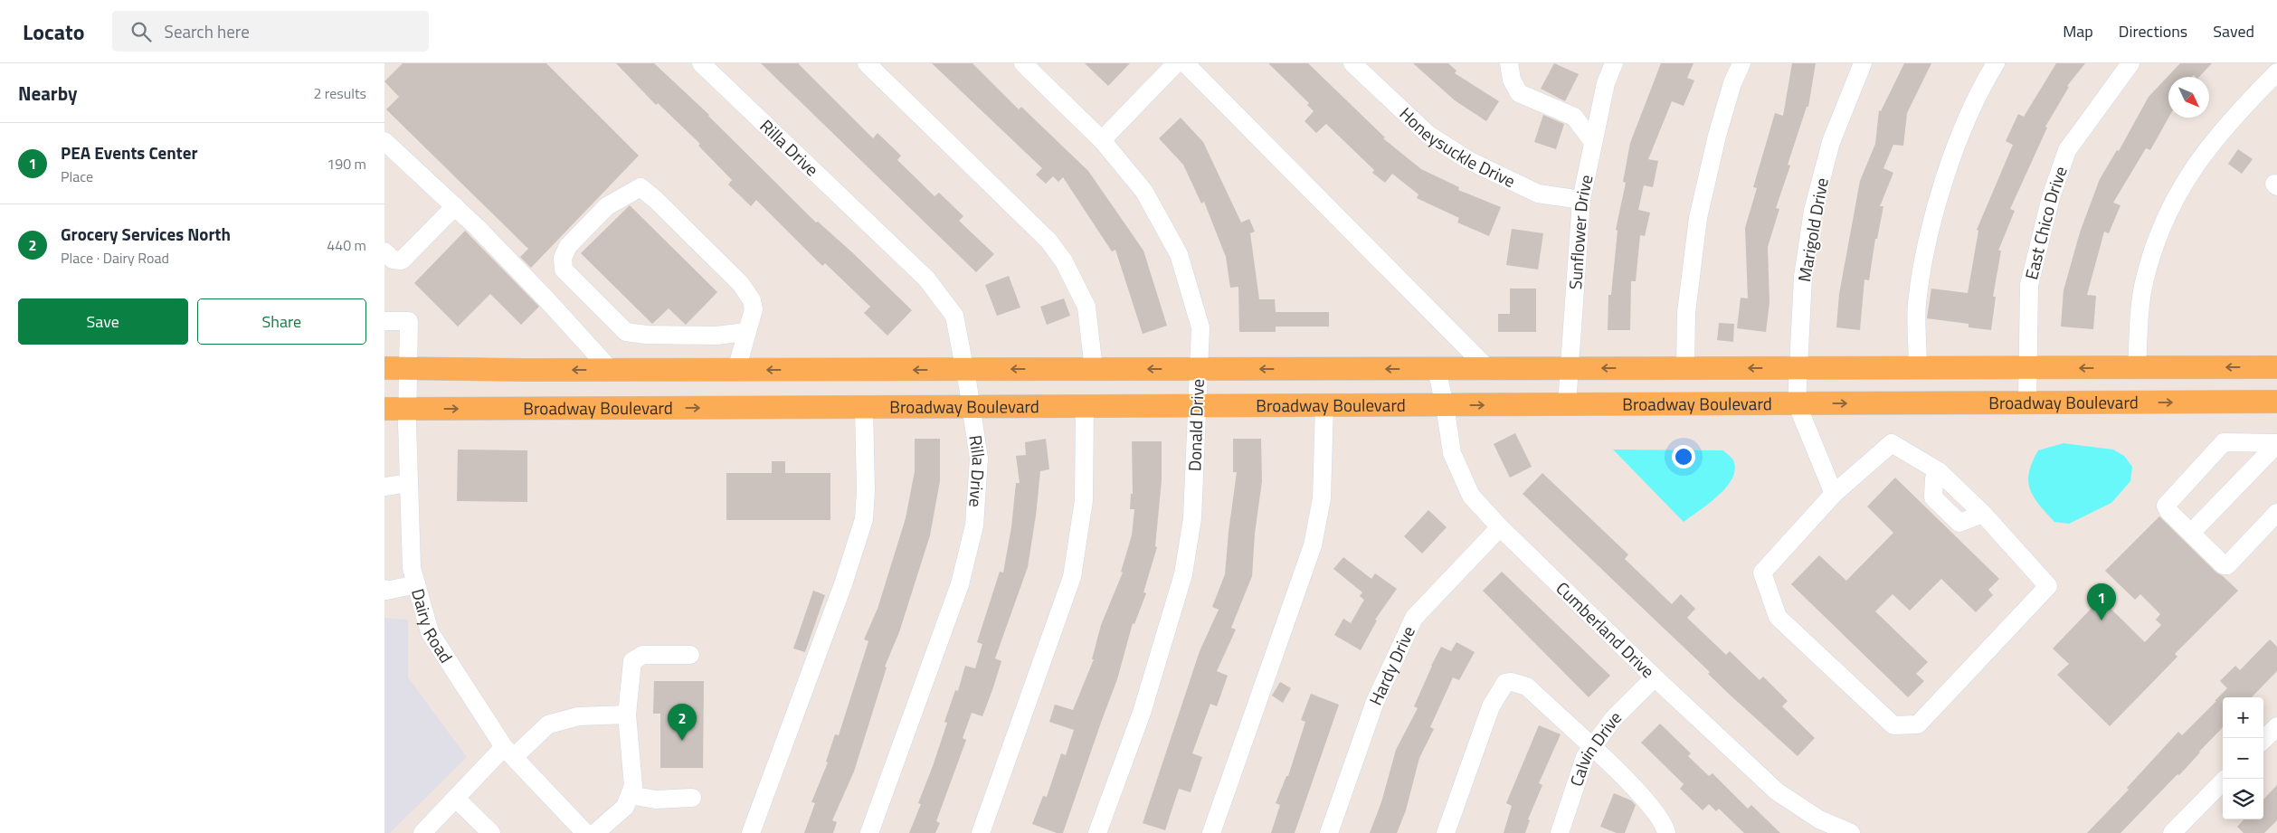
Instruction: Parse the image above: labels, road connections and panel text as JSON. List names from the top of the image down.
{
  "streets": {
    "main road": ["Broadway Boulevard"],
    "street": [
      "Honeysuckle Drive",
      "Rilla Drive",
      "East Chico Drive",
      "Marigold Drive",
      "Sunflower Drive",
      "Donald Drive",
      "Dairy Road",
      "Cumberland Drive",
      "Hardy Drive",
      "Calvin Drive"
    ]
  },
  "crossings": [
    ["Honeysuckle Drive", "Sunflower Drive"],
    ["Rilla Drive", "Broadway Boulevard"],
    ["East Chico Drive", "Broadway Boulevard"],
    ["Marigold Drive", "Broadway Boulevard"],
    ["Sunflower Drive", "Broadway Boulevard"],
    ["Broadway Boulevard", "Donald Drive"],
    ["Broadway Boulevard", "Dairy Road"],
    ["Broadway Boulevard", "Cumberland Drive"],
    ["Cumberland Drive", "Hardy Drive"],
    ["Cumberland Drive", "Calvin Drive"]
  ],
  "north": "bottom right",
  "page": {
    "header": "Locato",
    "search": "Search here",
    "nav": ["Map", "Directions", "Saved"],
    "heading": ["Nearby", "2 results"],
    "list": [
      {
        "mark": "1",
        "name": "PEA Events Center",
        "note": "Place",
        "value": "190 m"
      },
      {
        "mark": "2",
        "name": "Grocery Services North",
        "note": "Place · Dairy Road",
        "value": "440 m"
      }
    ],
    "buttons": ["Save", "Share"],
    "pins": ["1", "2"],
    "map_buttons": ["+", "−"]
  }
}
